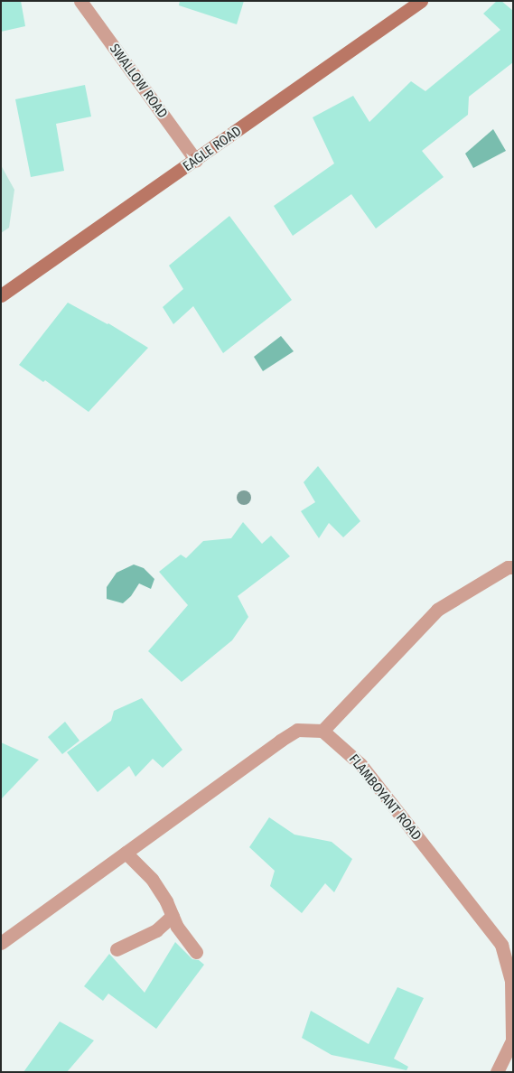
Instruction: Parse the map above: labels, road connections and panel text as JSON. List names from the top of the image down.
{
  "streets": {
    "street": ["SWALLOW ROAD", "EAGLE ROAD", "FLAMBOYANT ROAD"]
  },
  "crossings": [
    ["SWALLOW ROAD", "EAGLE ROAD"]
  ]
}
